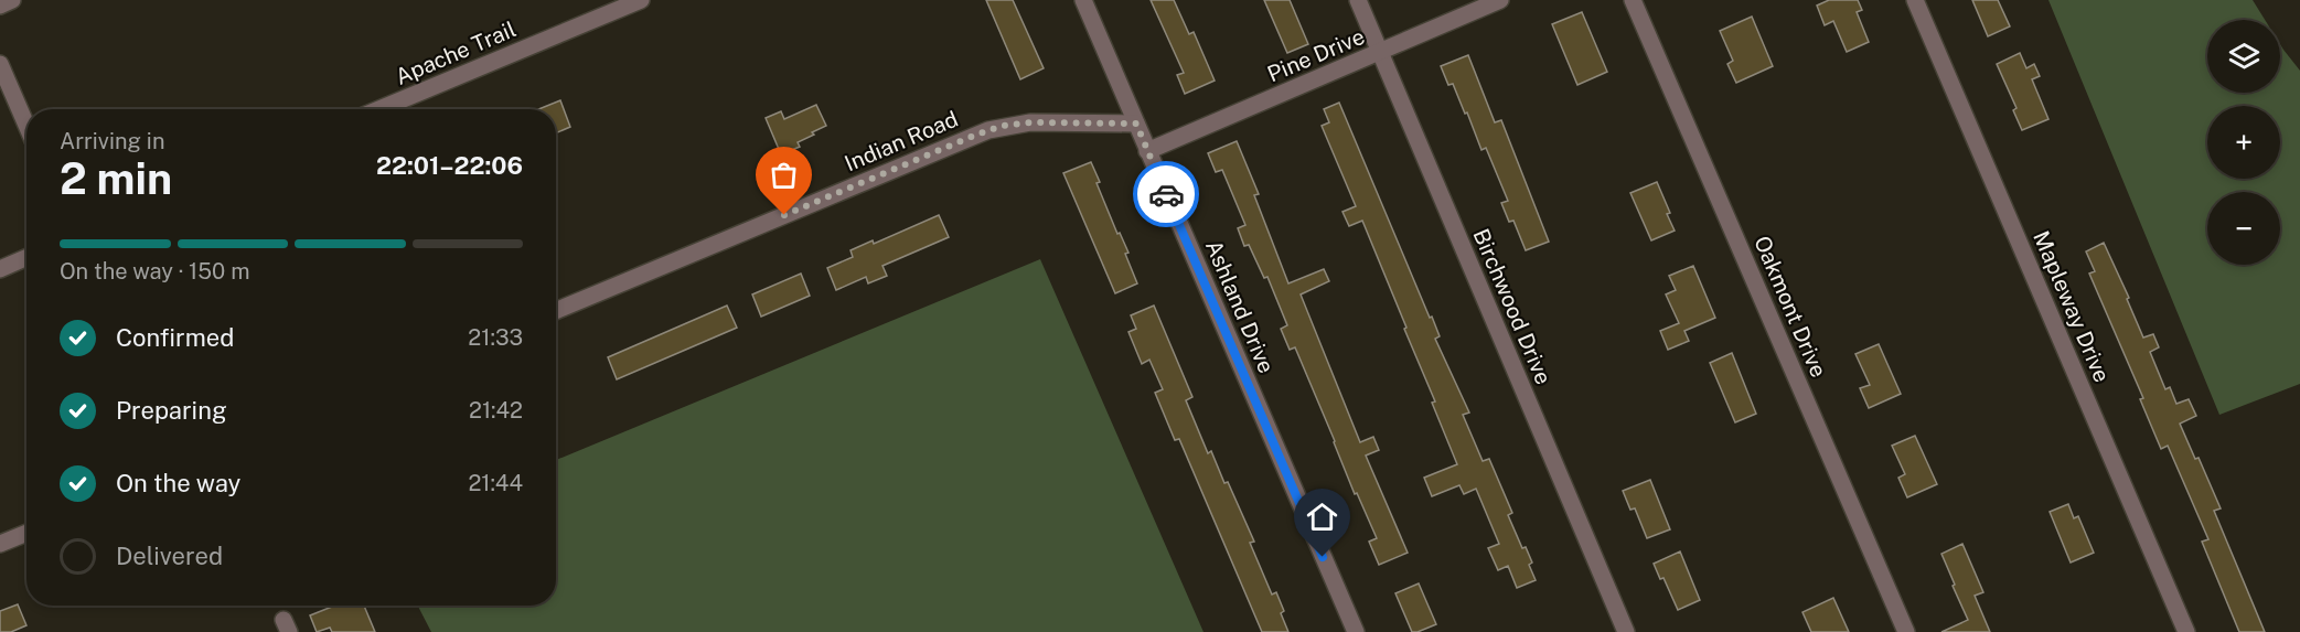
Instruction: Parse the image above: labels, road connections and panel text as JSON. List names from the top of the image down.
{
  "streets": {
    "street": [
      "Apache Trail",
      "Pine Drive",
      "Indian Road",
      "Ashland Drive",
      "Birchwood Drive",
      "Oakmont Drive",
      "Mapleway Drive"
    ]
  },
  "crossings": [
    ["Pine Drive", "Ashland Drive"],
    ["Pine Drive", "Birchwood Drive"],
    ["Indian Road", "Ashland Drive"]
  ],
  "page": {
    "map_buttons": ["+", "−"],
    "heading": ["2 min", "Arriving in", "22:01–22:06"],
    "bar": "On the way · 150 m",
    "list": [
      ["Confirmed", "21:33"],
      ["Preparing", "21:42"],
      ["On the way", "21:44"],
      "Delivered"
    ]
  }
}
